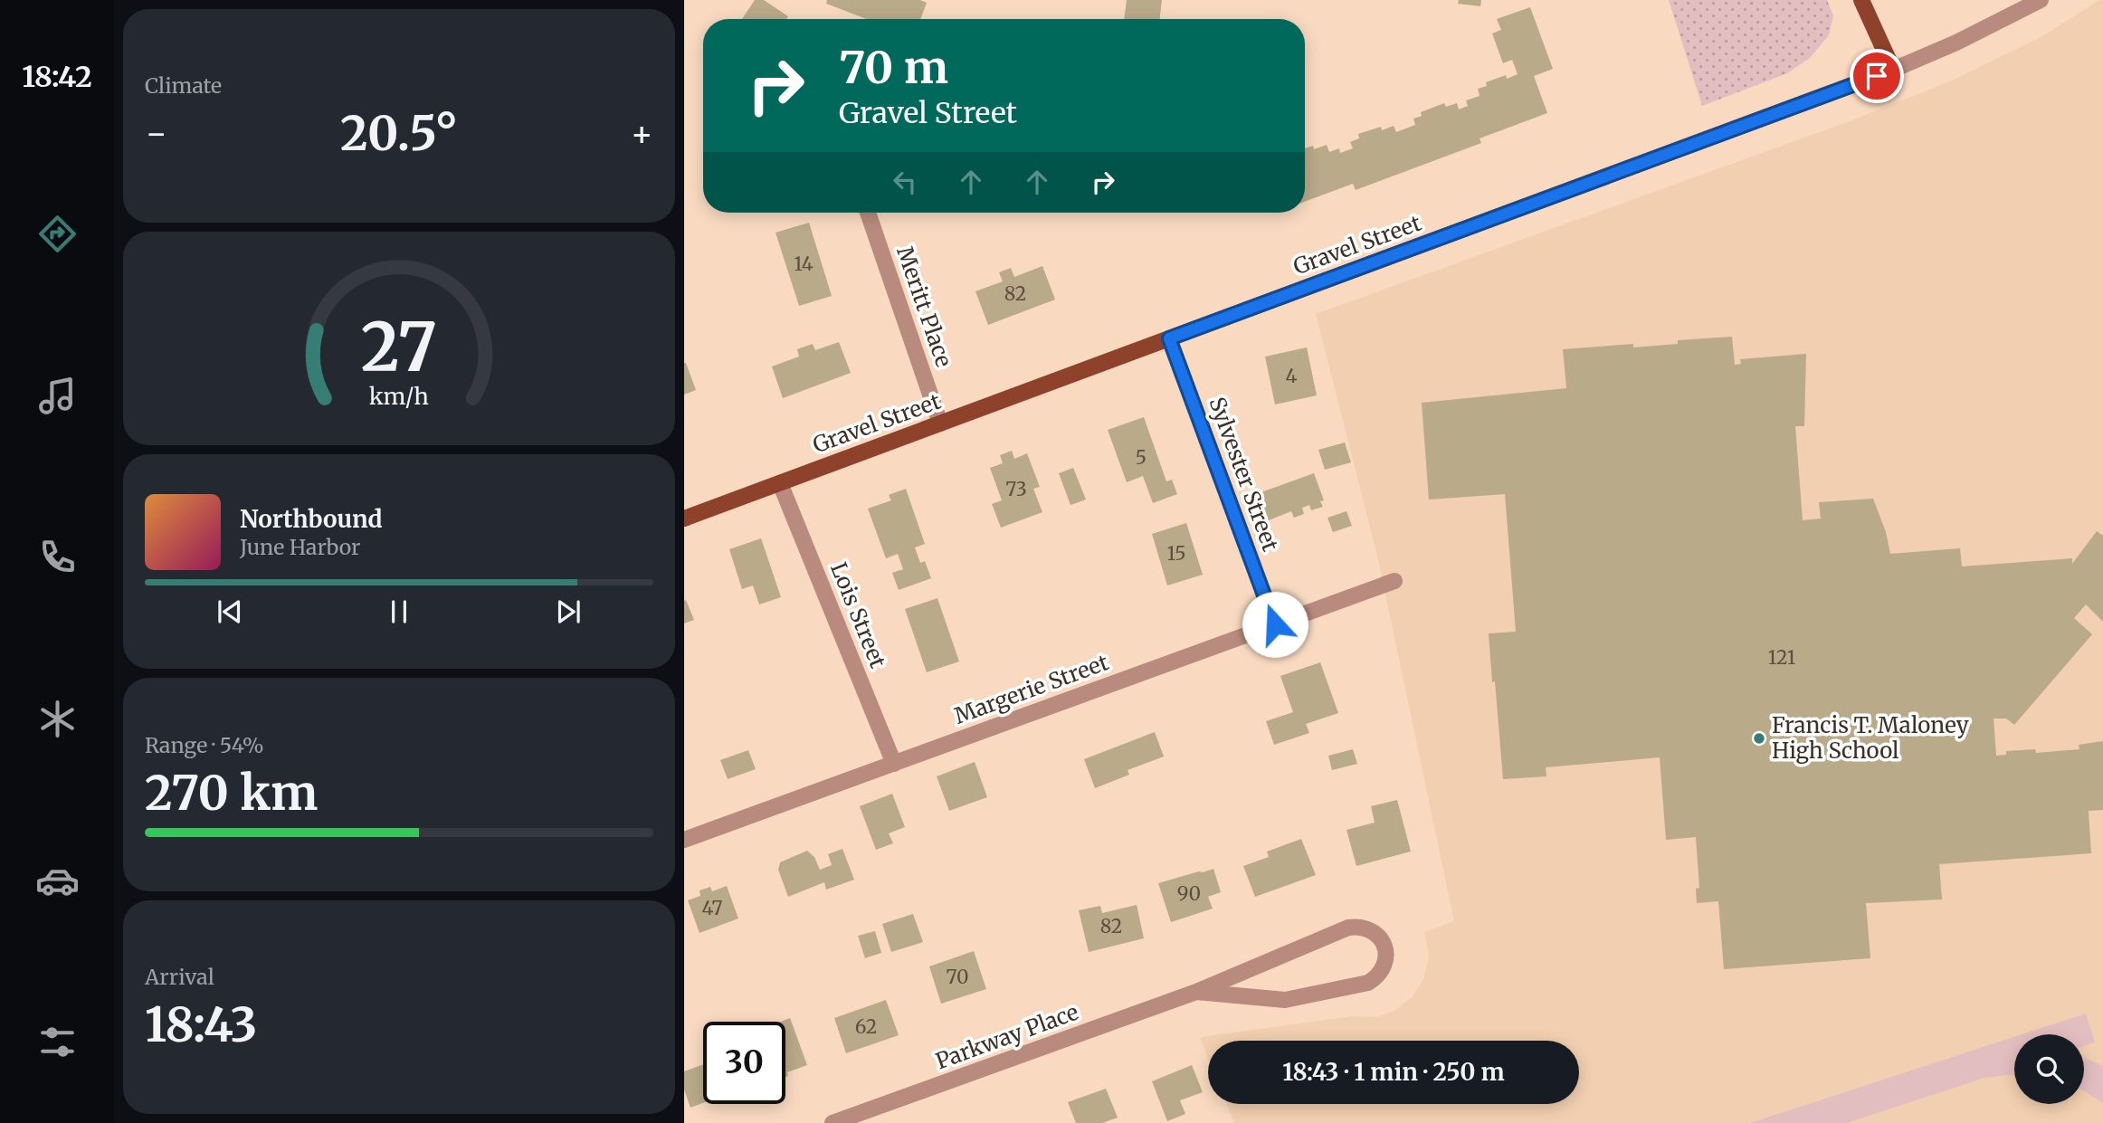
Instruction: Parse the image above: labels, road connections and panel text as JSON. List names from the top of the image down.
{
  "streets": {
    "main road": ["Gravel Street"],
    "street": [
      "Meritt Place",
      "Sylvester Street",
      "Lois Street",
      "Margerie Street",
      "Parkway Place"
    ]
  },
  "crossings": [
    ["Gravel Street", "Meritt Place"],
    ["Gravel Street", "Sylvester Street"],
    ["Gravel Street", "Lois Street"],
    ["Sylvester Street", "Margerie Street"],
    ["Lois Street", "Margerie Street"]
  ],
  "places": ["Francis T. Maloney High School"],
  "house_numbers": [
    "14",
    "82",
    "4",
    "5",
    "73",
    "15",
    "121",
    "90",
    "47",
    "82",
    "70",
    "62"
  ],
  "page": {
    "tabs": "18:42",
    "tile": [
      "Climate",
      ["Range · 54%", "270 km"],
      ["Arrival", "18:43"]
    ],
    "turn": ["70 m", "Gravel Street"],
    "heat": ["−", "20.5°", "+"],
    "song": ["Northbound", "June Harbor"],
    "limit": "30",
    "trip": "18:43 · 1 min · 250 m",
    "gauge": ["27", "km/h"]
  }
}
